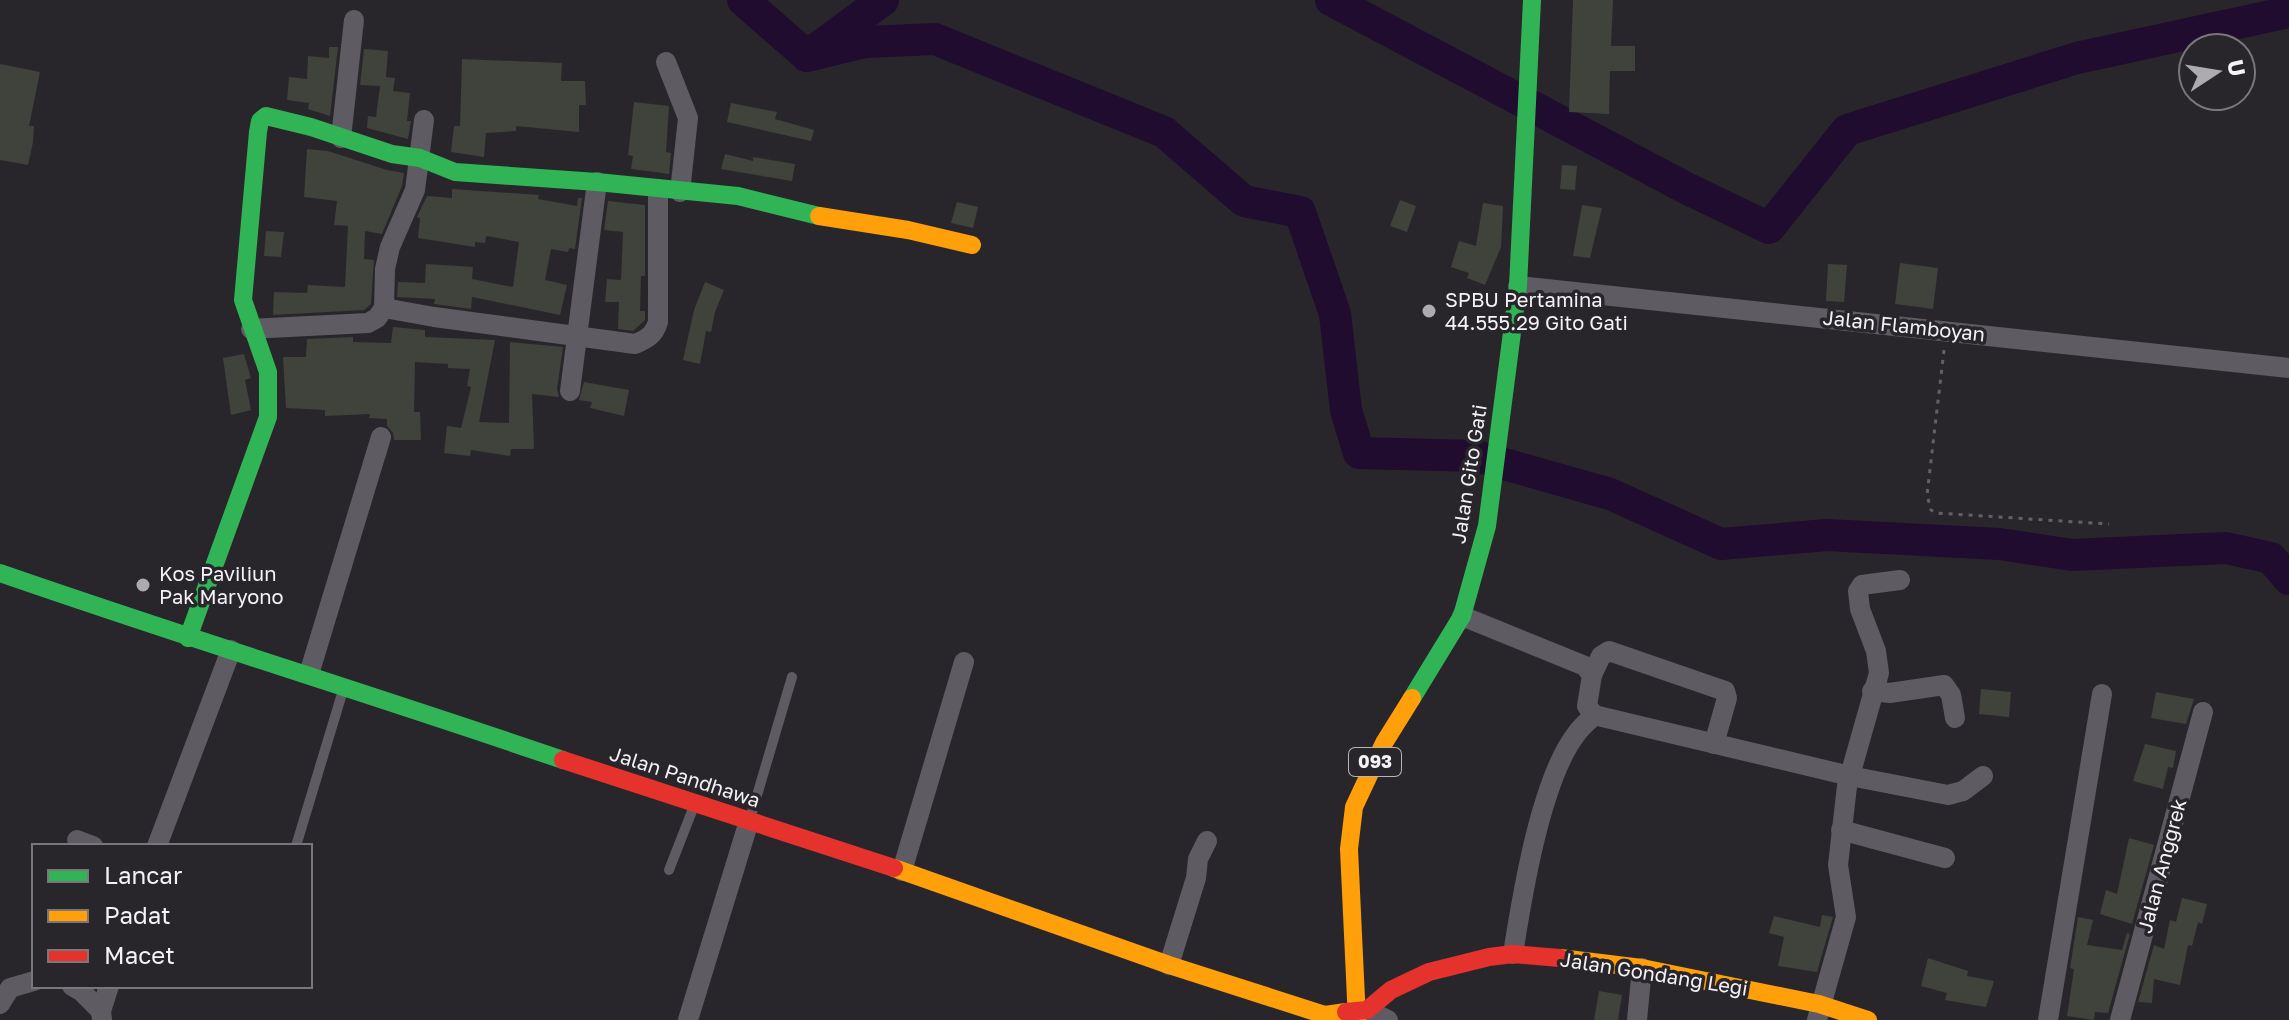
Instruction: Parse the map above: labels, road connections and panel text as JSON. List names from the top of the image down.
{
  "streets": {
    "street": [
      "Jalan Flamboyan",
      "Jalan Gito Gati",
      "093",
      "Jalan Pandhawa",
      "Jalan Anggrek",
      "Jalan Gondang Legi"
    ]
  },
  "crossings": [
    ["Jalan Flamboyan", "Jalan Gito Gati"],
    ["Jalan Gito Gati", "Jalan Pandhawa"],
    ["Jalan Gito Gati", "Jalan Gondang Legi"],
    ["Jalan Pandhawa", "Jalan Gondang Legi"]
  ],
  "places": ["SPBU Pertamina 44.555.29 Gito Gati", "Kos Paviliun Pak Maryono"],
  "legend": ["Lancar", "Padat", "Macet"],
  "north": "right"
}
